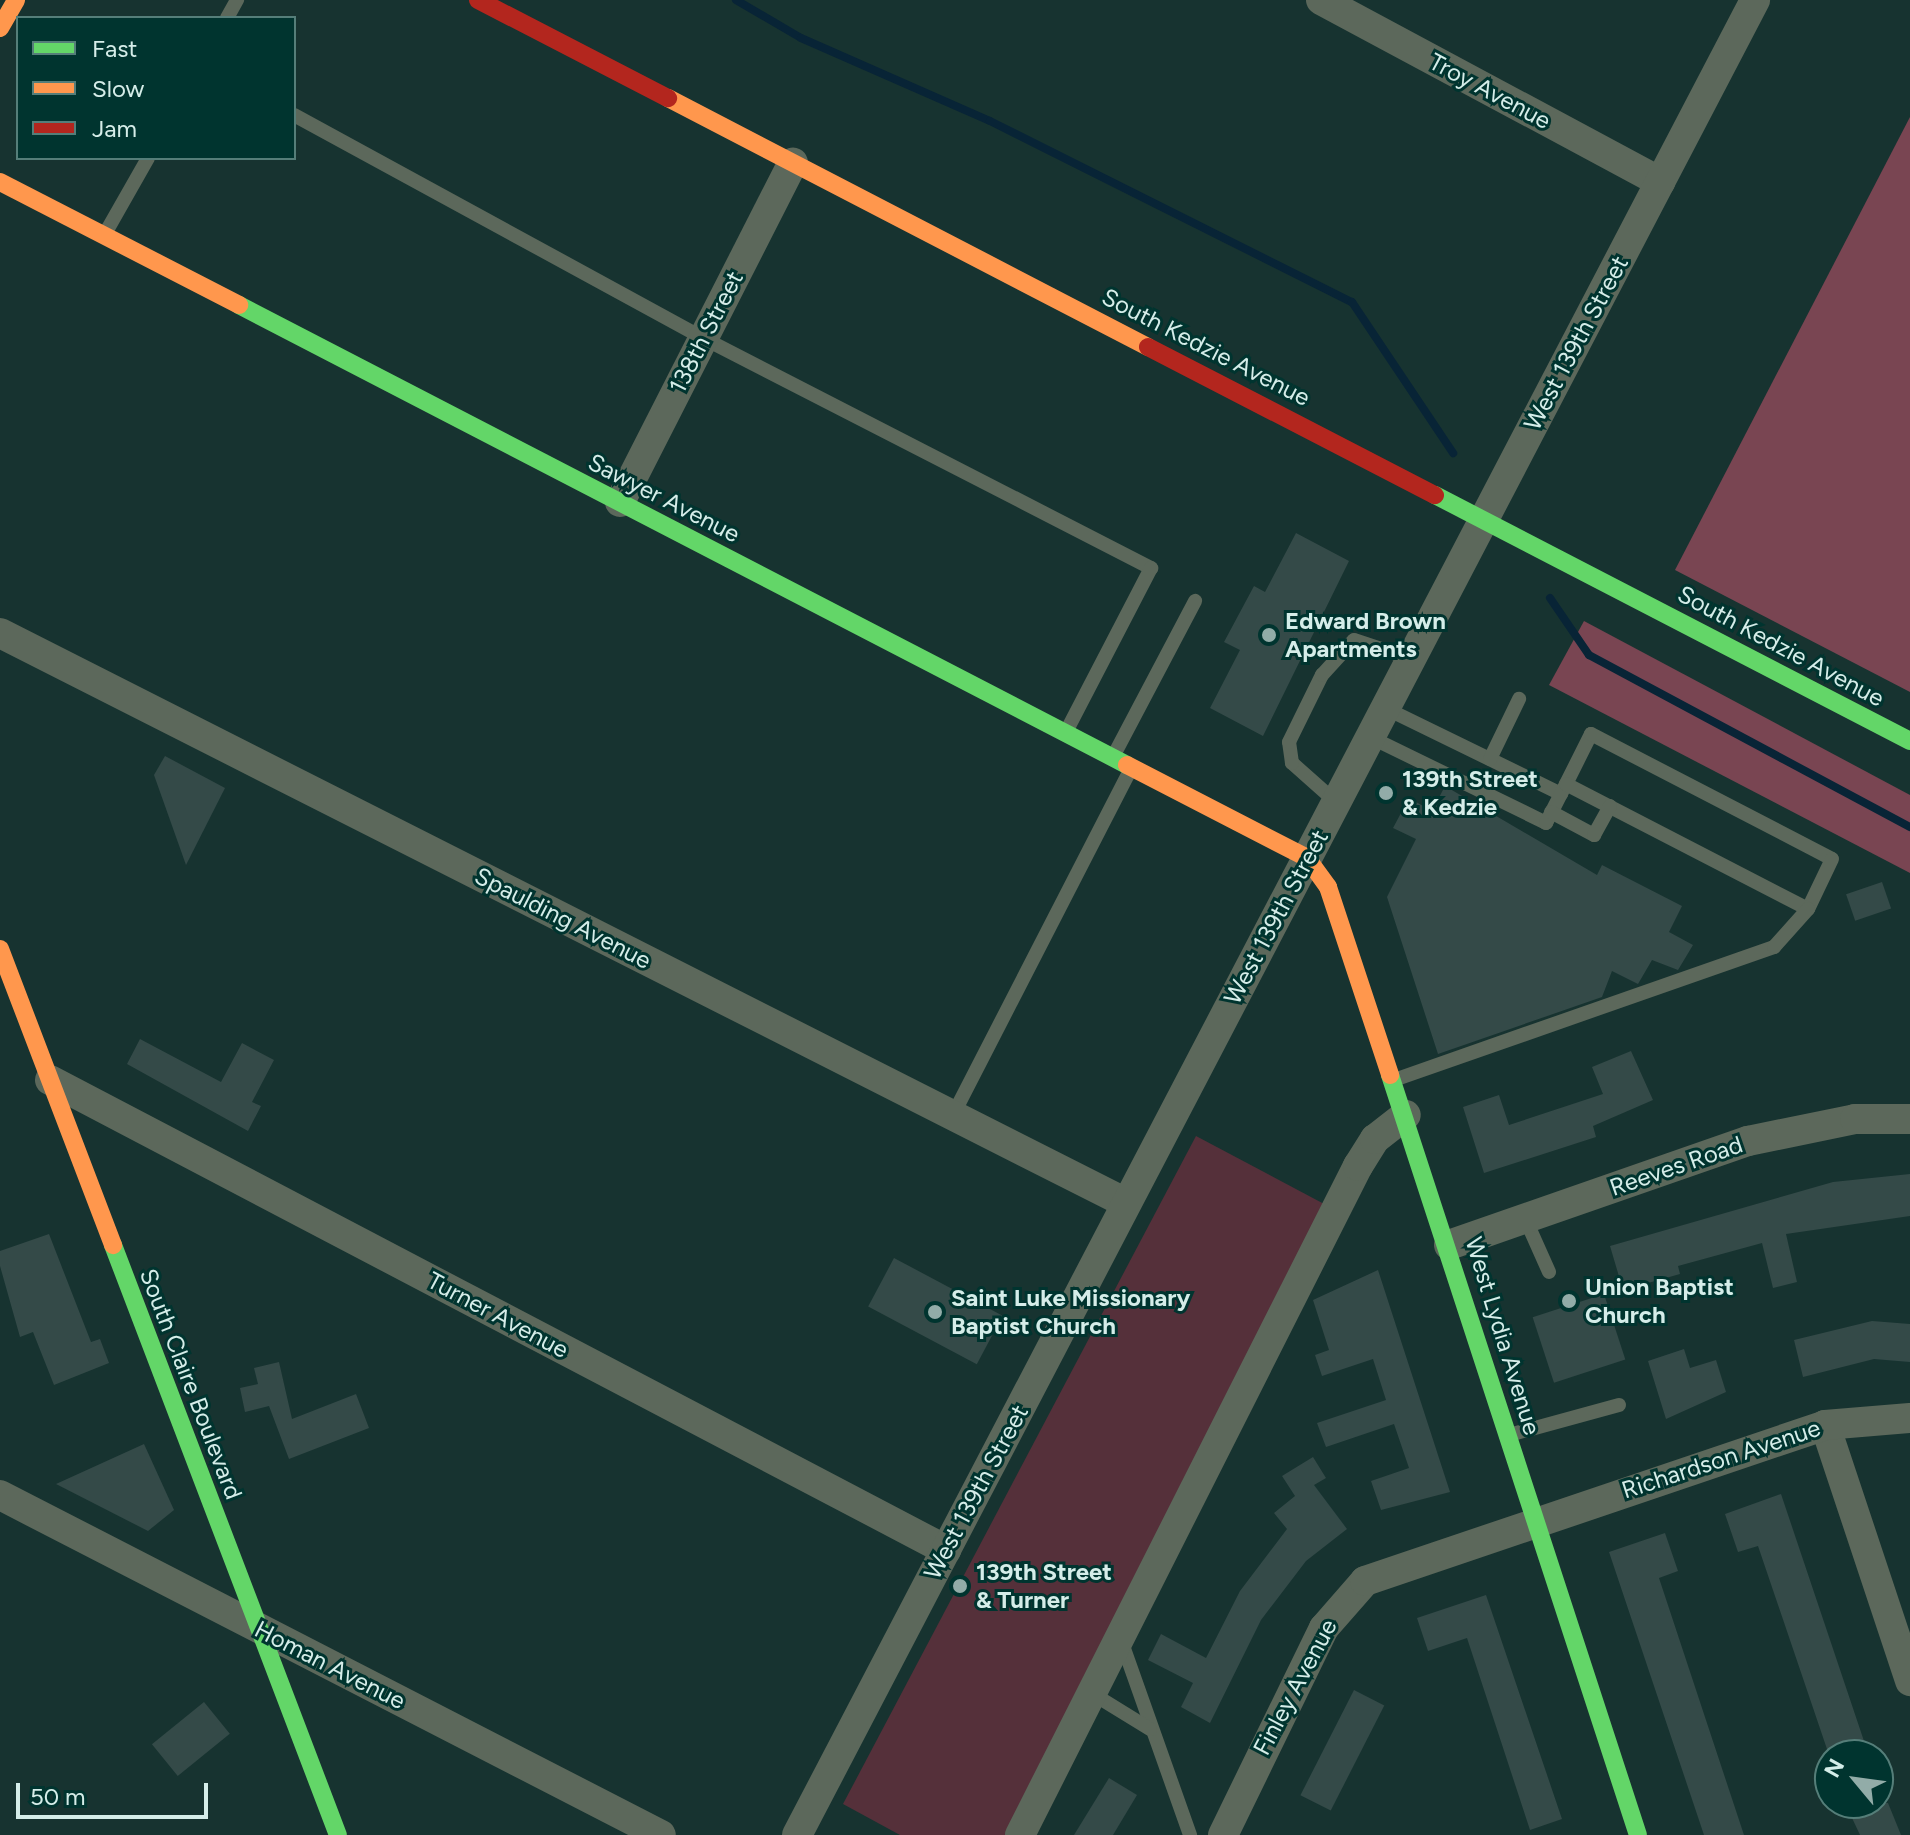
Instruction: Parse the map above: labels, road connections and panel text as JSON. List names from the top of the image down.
{
  "streets": {
    "street": [
      "Troy Avenue",
      "138th Street",
      "West 139th Street",
      "South Kedzie Avenue",
      "Sawyer Avenue",
      "Spaulding Avenue",
      "Reeves Road",
      "Turner Avenue",
      "West Lydia Avenue",
      "South Claire Boulevard",
      "Richardson Avenue",
      "Homan Avenue",
      "Finley Avenue"
    ]
  },
  "crossings": [
    ["Troy Avenue", "West 139th Street"],
    ["138th Street", "South Kedzie Avenue"],
    ["138th Street", "Sawyer Avenue"],
    ["West 139th Street", "South Kedzie Avenue"],
    ["West 139th Street", "Sawyer Avenue"],
    ["West 139th Street", "Spaulding Avenue"],
    ["West 139th Street", "Turner Avenue"],
    ["West 139th Street", "West Lydia Avenue"],
    ["Sawyer Avenue", "West Lydia Avenue"],
    ["Reeves Road", "West Lydia Avenue"],
    ["Turner Avenue", "South Claire Boulevard"],
    ["West Lydia Avenue", "Richardson Avenue"],
    ["West Lydia Avenue", "Finley Avenue"],
    ["South Claire Boulevard", "Homan Avenue"],
    ["Richardson Avenue", "Finley Avenue"]
  ],
  "places": [
    "Edward Brown Apartments",
    "139th Street & Kedzie",
    "Union Baptist Church",
    "Saint Luke Missionary Baptist Church",
    "139th Street & Turner"
  ],
  "legend": ["Fast", "Slow", "Jam"],
  "scale_bar": "50 m",
  "north": "top left"
}
